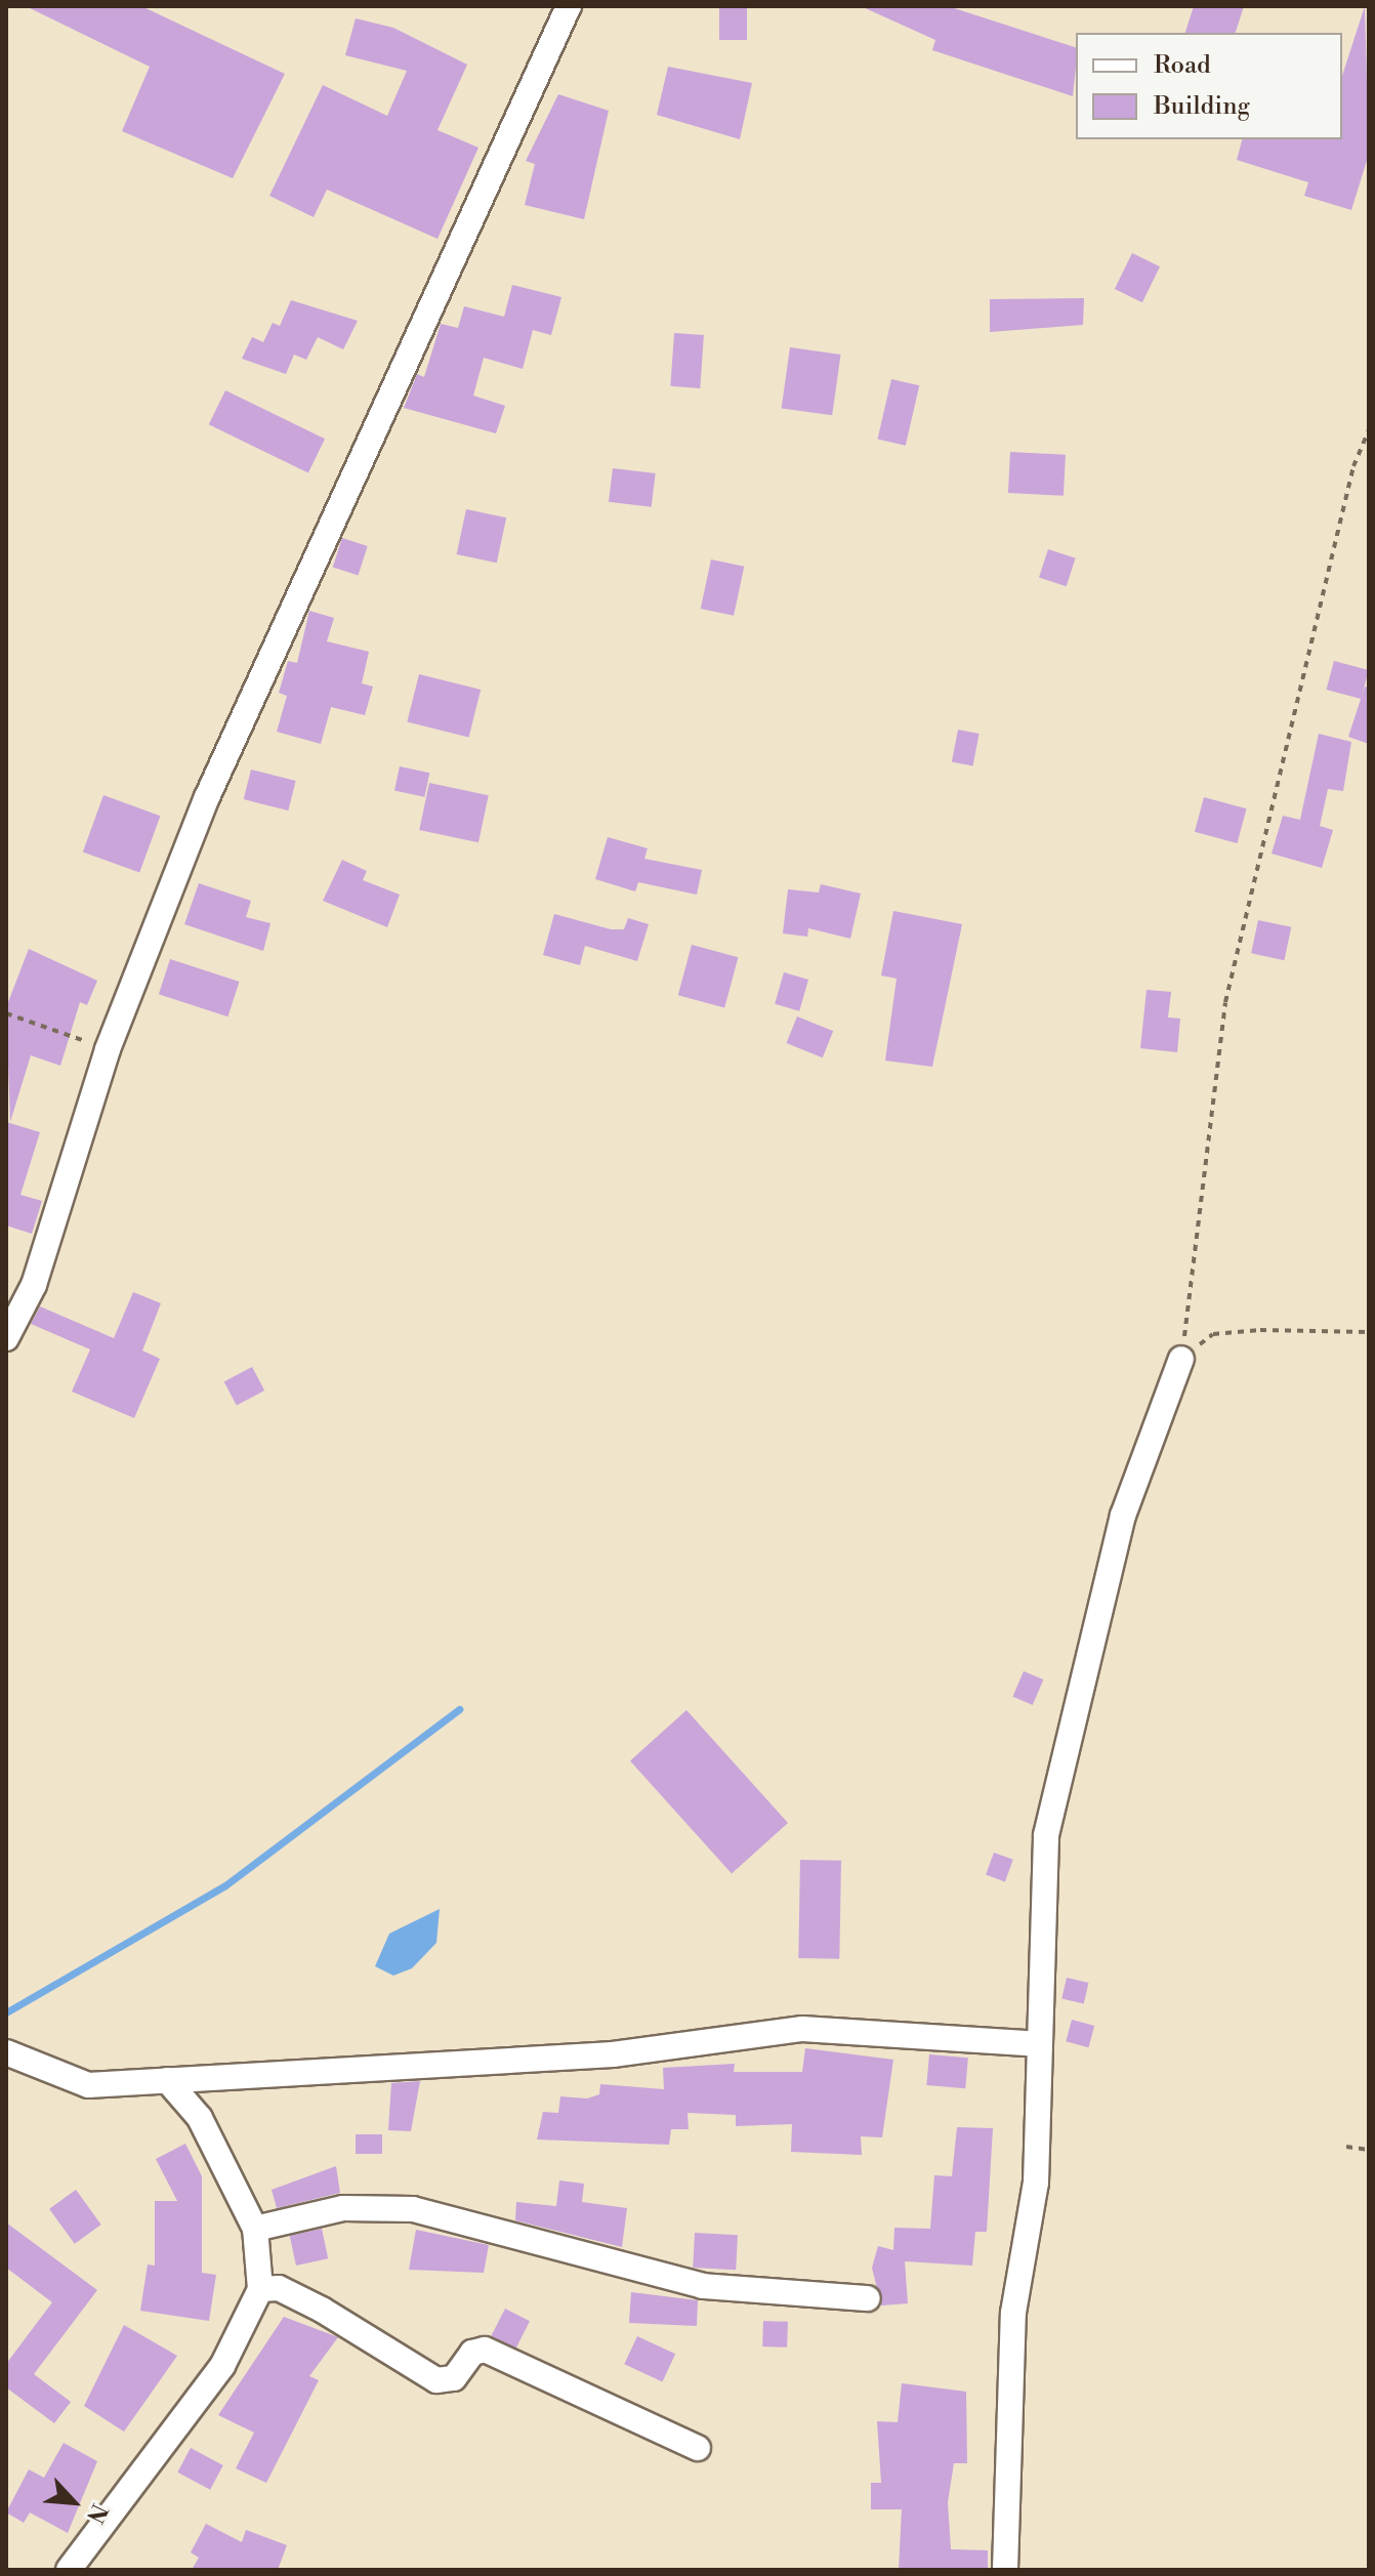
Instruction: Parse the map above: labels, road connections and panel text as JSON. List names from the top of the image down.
{
  "legend": ["Road", "Building"],
  "north": "bottom right"
}
